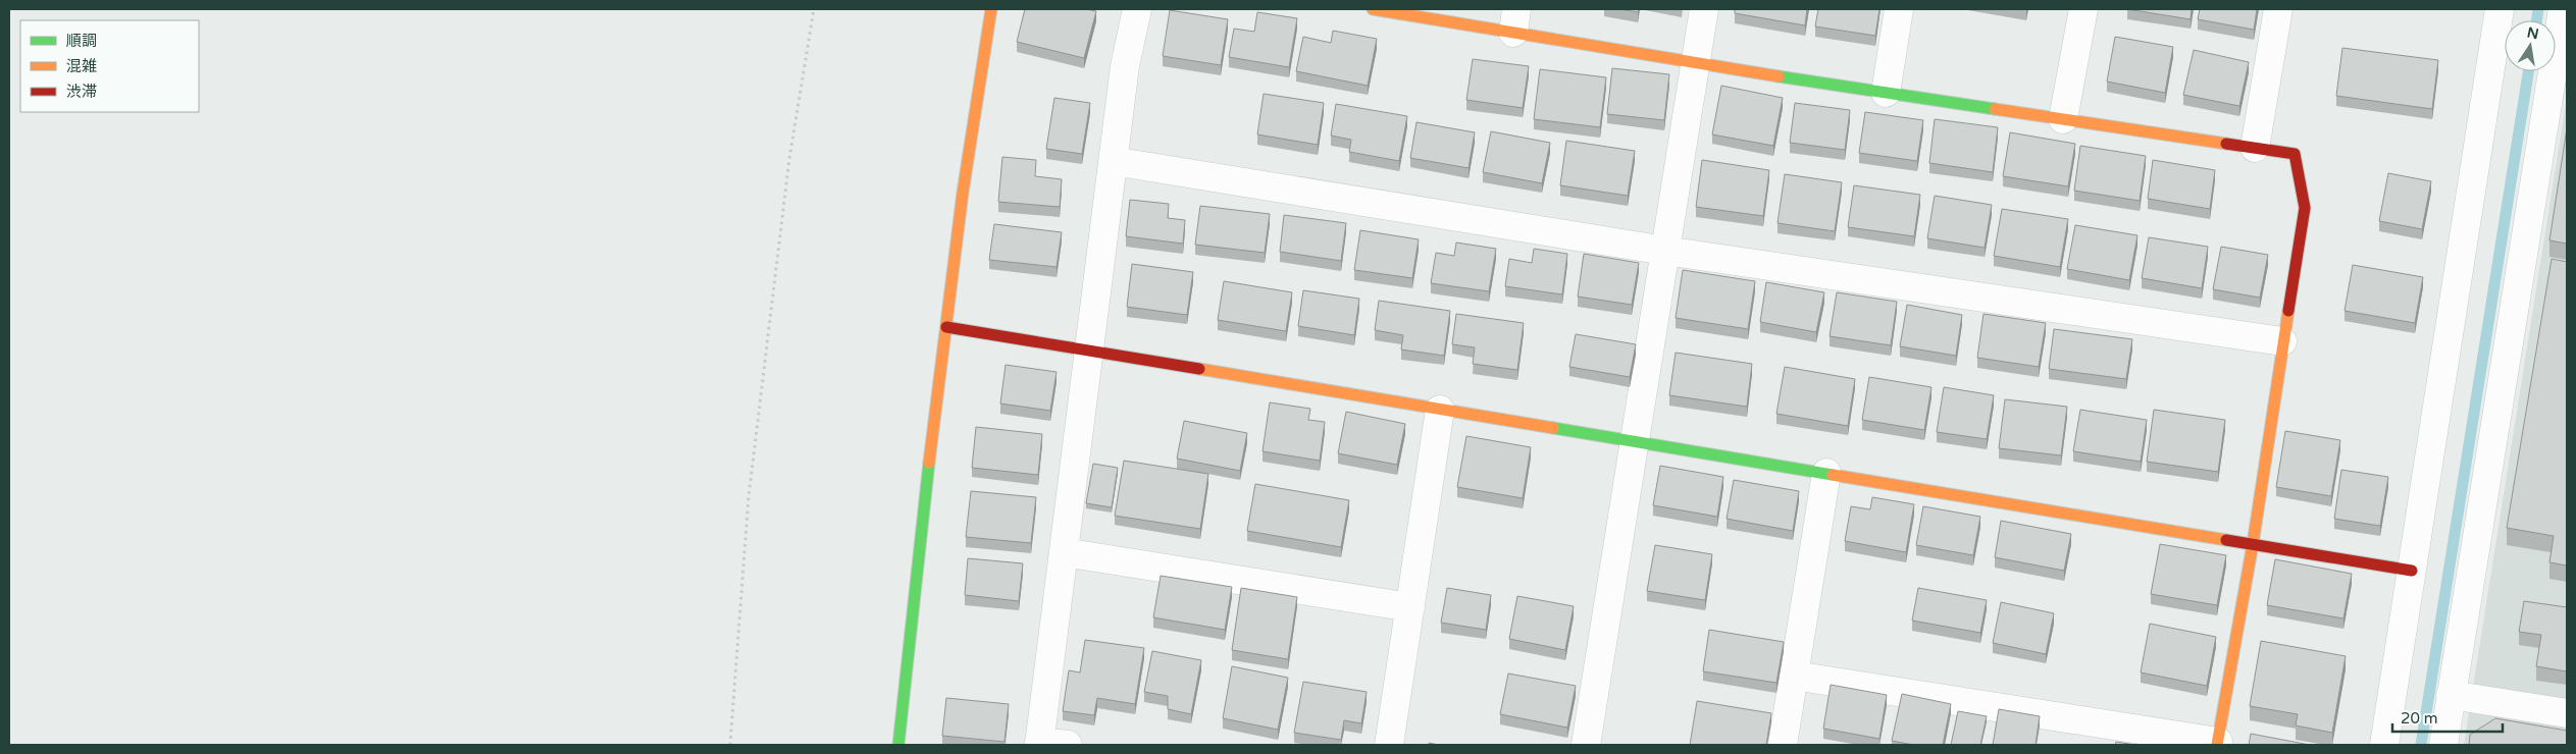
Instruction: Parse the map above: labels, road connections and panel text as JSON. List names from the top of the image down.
{
  "legend": ["順調", "混雑", "渋滞"],
  "scale_bar": "20 m",
  "north": "top"
}
